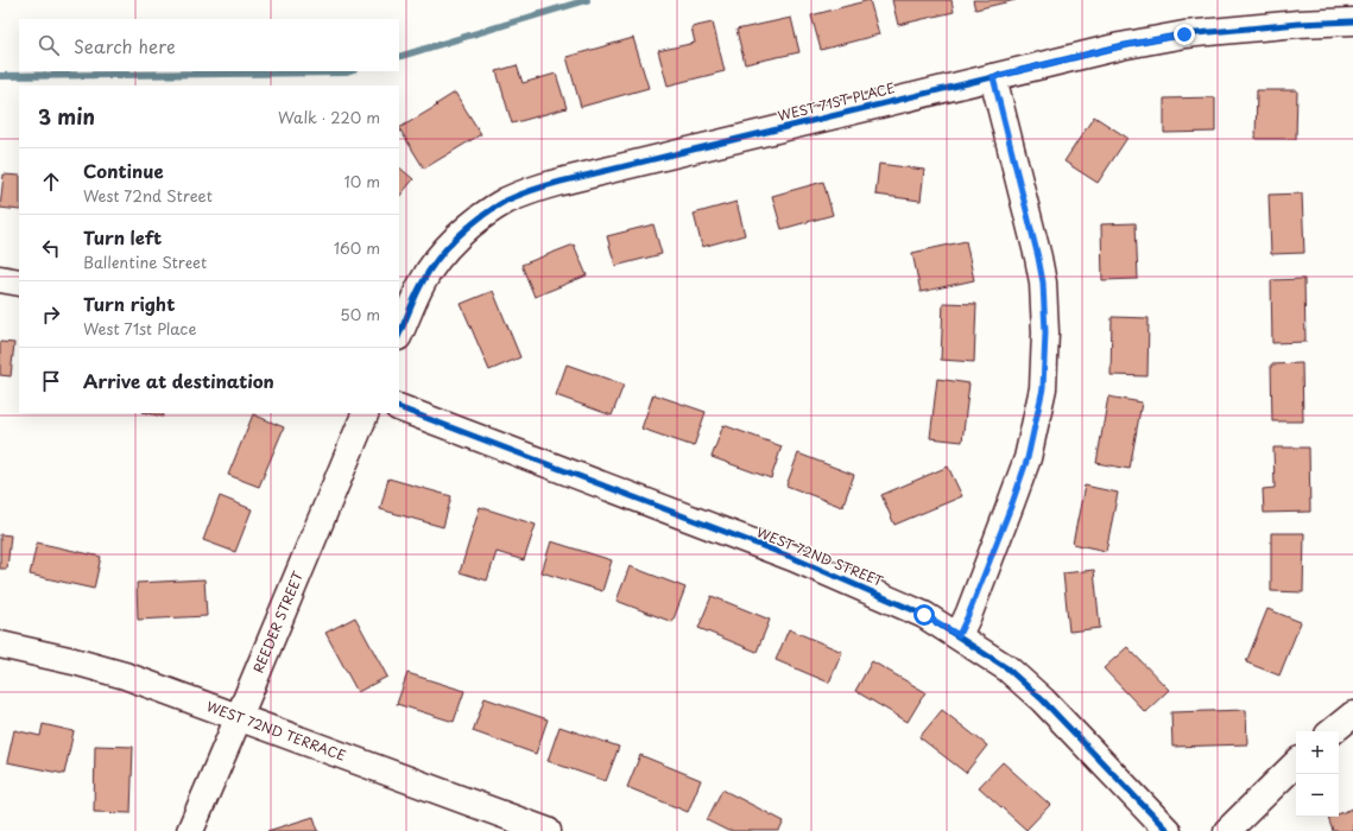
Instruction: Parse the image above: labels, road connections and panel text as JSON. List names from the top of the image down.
{
  "streets": {
    "street": [
      "WEST 71ST PLACE",
      "WEST 72ND STREET",
      "REEDER STREET",
      "WEST 72ND TERRACE"
    ]
  },
  "crossings": [
    ["REEDER STREET", "WEST 72ND TERRACE"]
  ],
  "page": {
    "search": "Search here",
    "heading": ["3 min", "Walk · 220 m"],
    "list": [
      ["Continue", "West 72nd Street", "10 m"],
      ["Turn left", "Ballentine Street", "160 m"],
      ["Turn right", "West 71st Place", "50 m"],
      "Arrive at destination"
    ],
    "map_buttons": ["+", "−"]
  }
}
